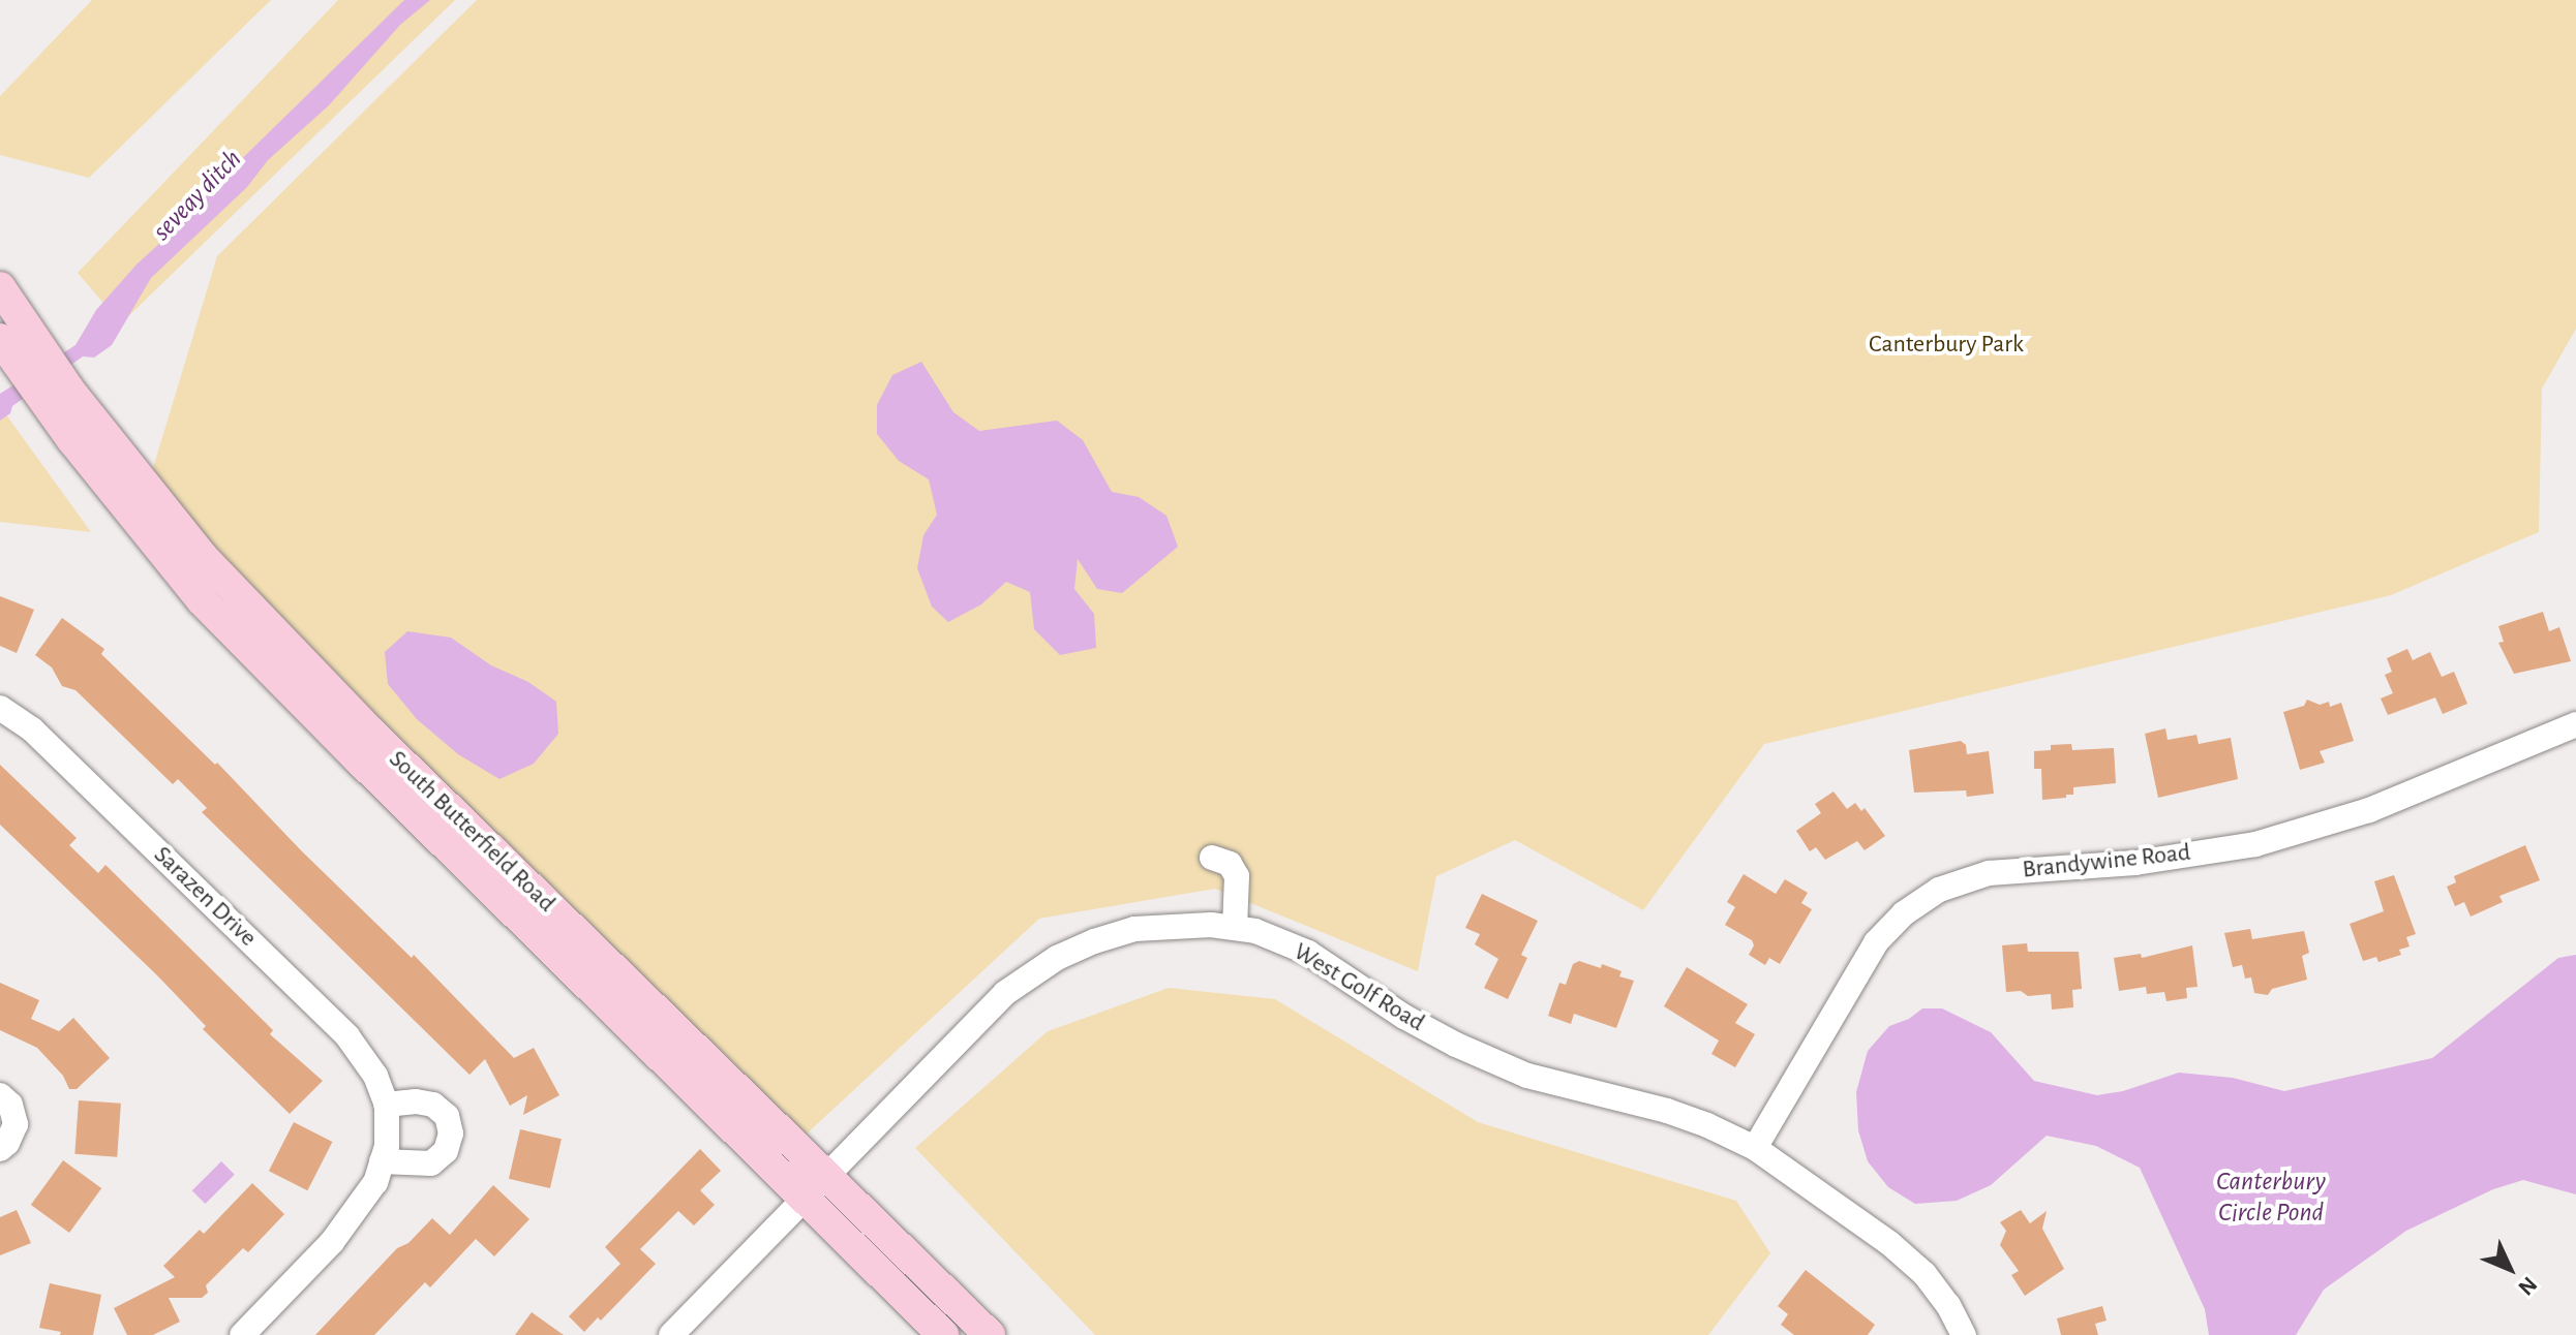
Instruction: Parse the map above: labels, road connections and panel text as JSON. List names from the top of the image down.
{
  "streets": {
    "main road": ["South Butterfield Road"],
    "street": ["Brandywine Road", "Sarazen Drive", "West Golf Road"]
  },
  "crossings": [
    ["South Butterfield Road", "West Golf Road"],
    ["Brandywine Road", "West Golf Road"]
  ],
  "water": ["seveay ditch", "Canterbury Circle Pond"],
  "parks": ["Canterbury Park"],
  "north": "bottom right"
}
